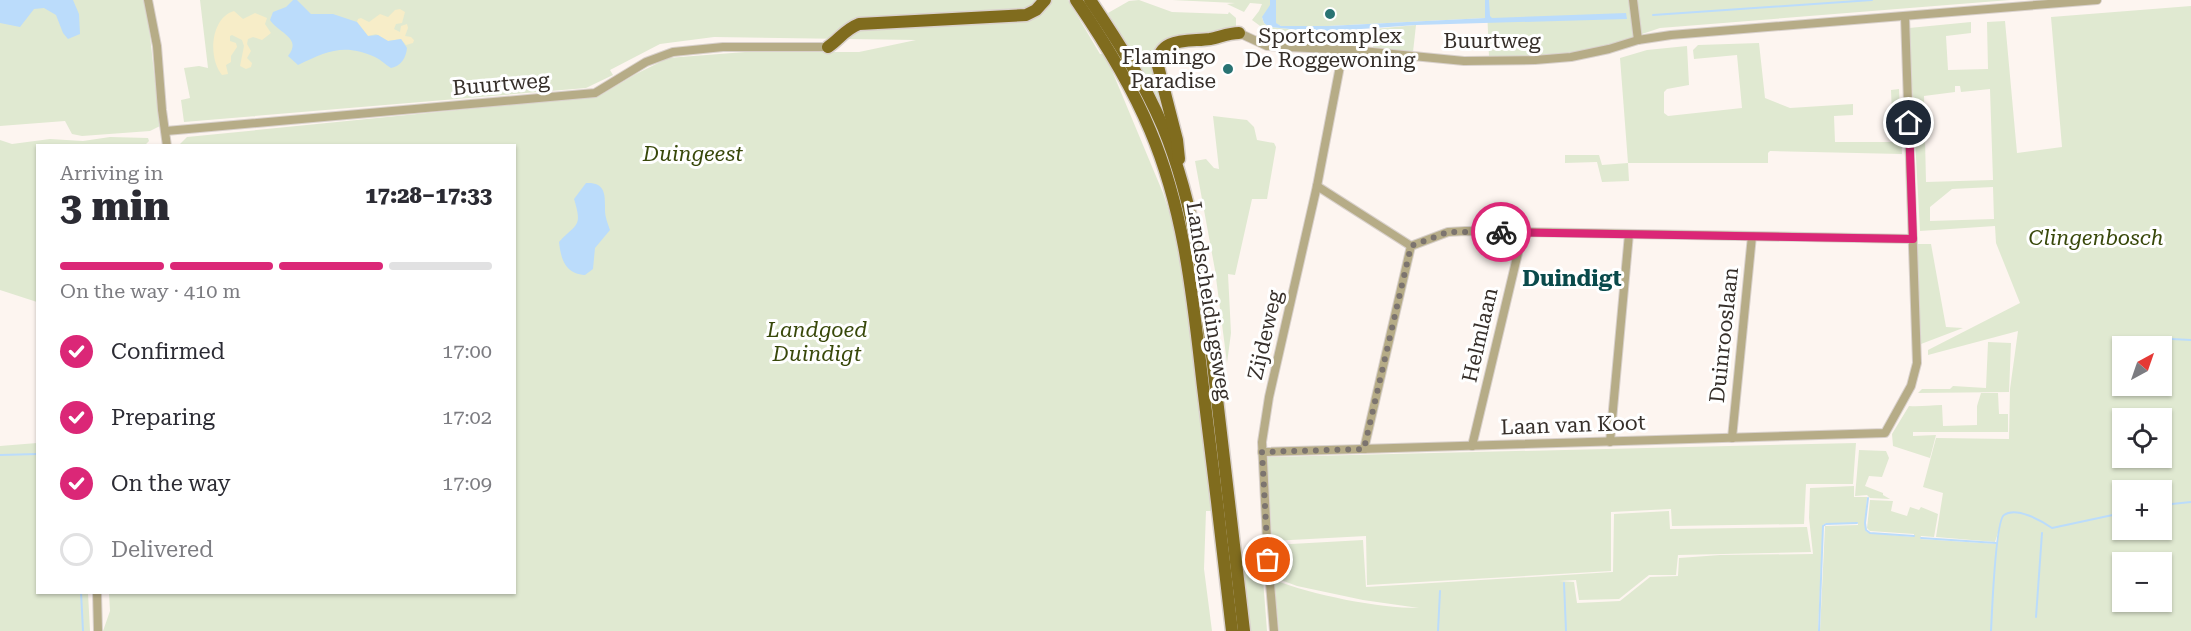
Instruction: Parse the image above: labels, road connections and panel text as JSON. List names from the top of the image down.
{
  "streets": {
    "main road": ["Landscheidingsweg"],
    "street": [
      "Buurtweg",
      "Zijdeweg",
      "Helmlaan",
      "Duinrooslaan",
      "Laan van Koot"
    ]
  },
  "crossings": [
    ["Buurtweg", "Zijdeweg"],
    ["Zijdeweg", "Laan van Koot"],
    ["Helmlaan", "Laan van Koot"],
    ["Duinrooslaan", "Laan van Koot"]
  ],
  "districts": ["Duindigt"],
  "parks": ["Duingeest", "Clingenbosch", "Landgoed Duindigt"],
  "places": ["Sportcomplex De Roggewoning", "Flamingo Paradise"],
  "north": "top right",
  "page": {
    "heading": ["3 min", "Arriving in", "17:28–17:33"],
    "bar": "On the way · 410 m",
    "list": [
      ["Confirmed", "17:00"],
      ["Preparing", "17:02"],
      ["On the way", "17:09"],
      "Delivered"
    ],
    "map_buttons": ["+", "−"]
  }
}
